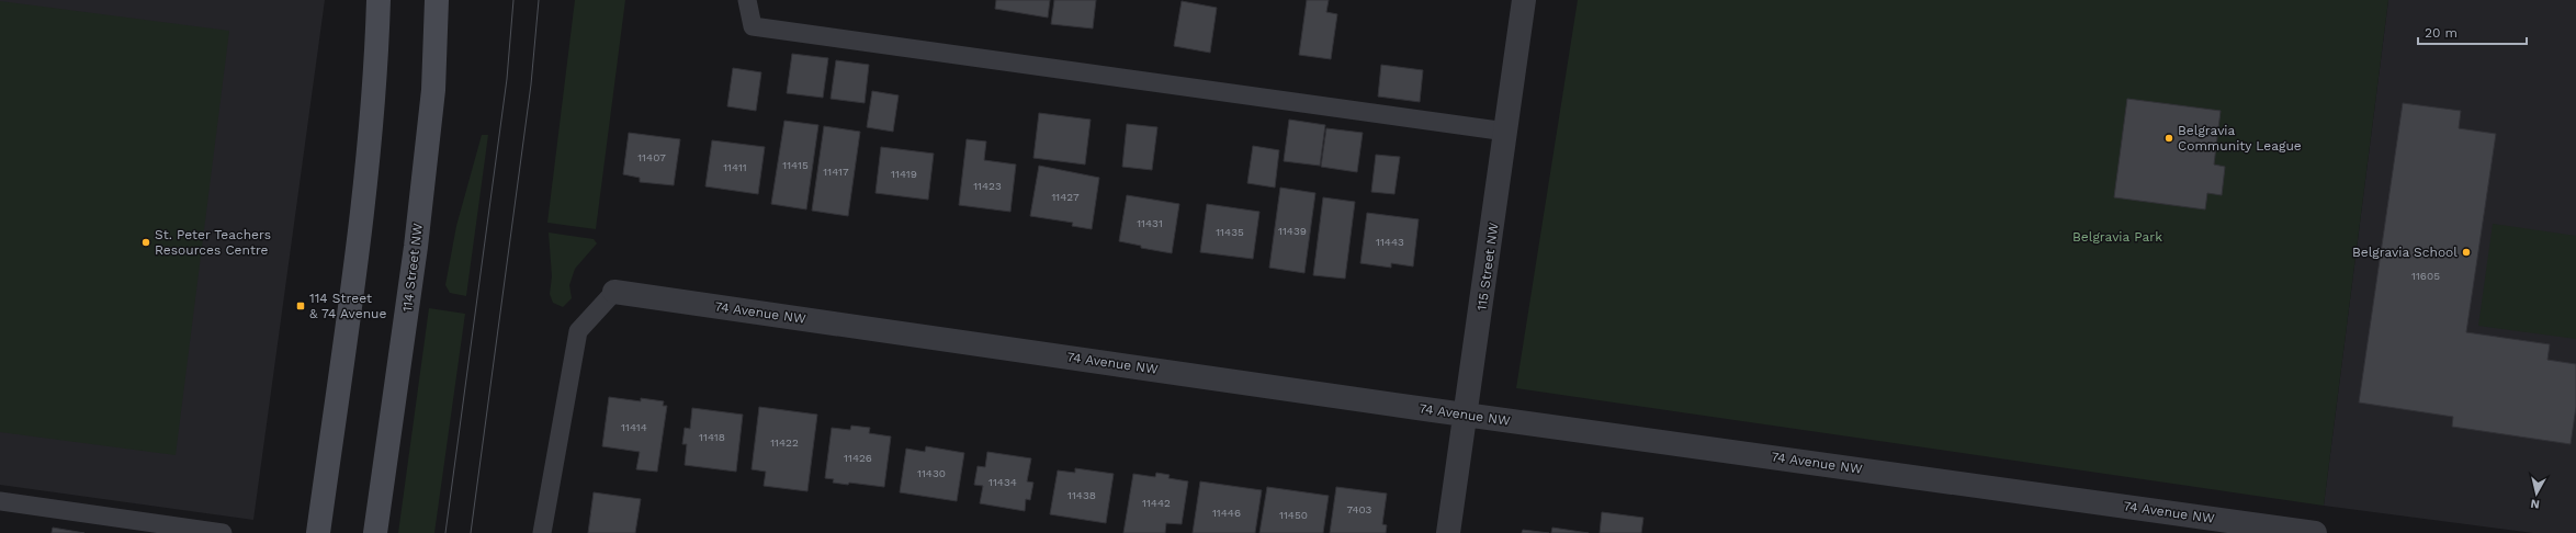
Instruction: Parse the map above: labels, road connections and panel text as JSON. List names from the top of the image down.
{
  "streets": {
    "main road": ["114 Street NW"],
    "street": ["115 Street NW", "74 Avenue NW"]
  },
  "crossings": [
    ["115 Street NW", "74 Avenue NW"]
  ],
  "parks": ["Belgravia Park"],
  "places": {
    "other": ["Belgravia Community League", "St. Peter Teachers Resources Centre", "Belgravia School"],
    "transit": ["114 Street & 74 Avenue"]
  },
  "house_numbers": [
    "11407",
    "11415",
    "11411",
    "11417",
    "11419",
    "11423",
    "11427",
    "11431",
    "11439",
    "11435",
    "11443",
    "11605",
    "11414",
    "11418",
    "11422",
    "11426",
    "11430",
    "11434",
    "11438",
    "11442",
    "7403",
    "11446",
    "11450"
  ],
  "scale_bar": "20 m",
  "north": "bottom"
}
